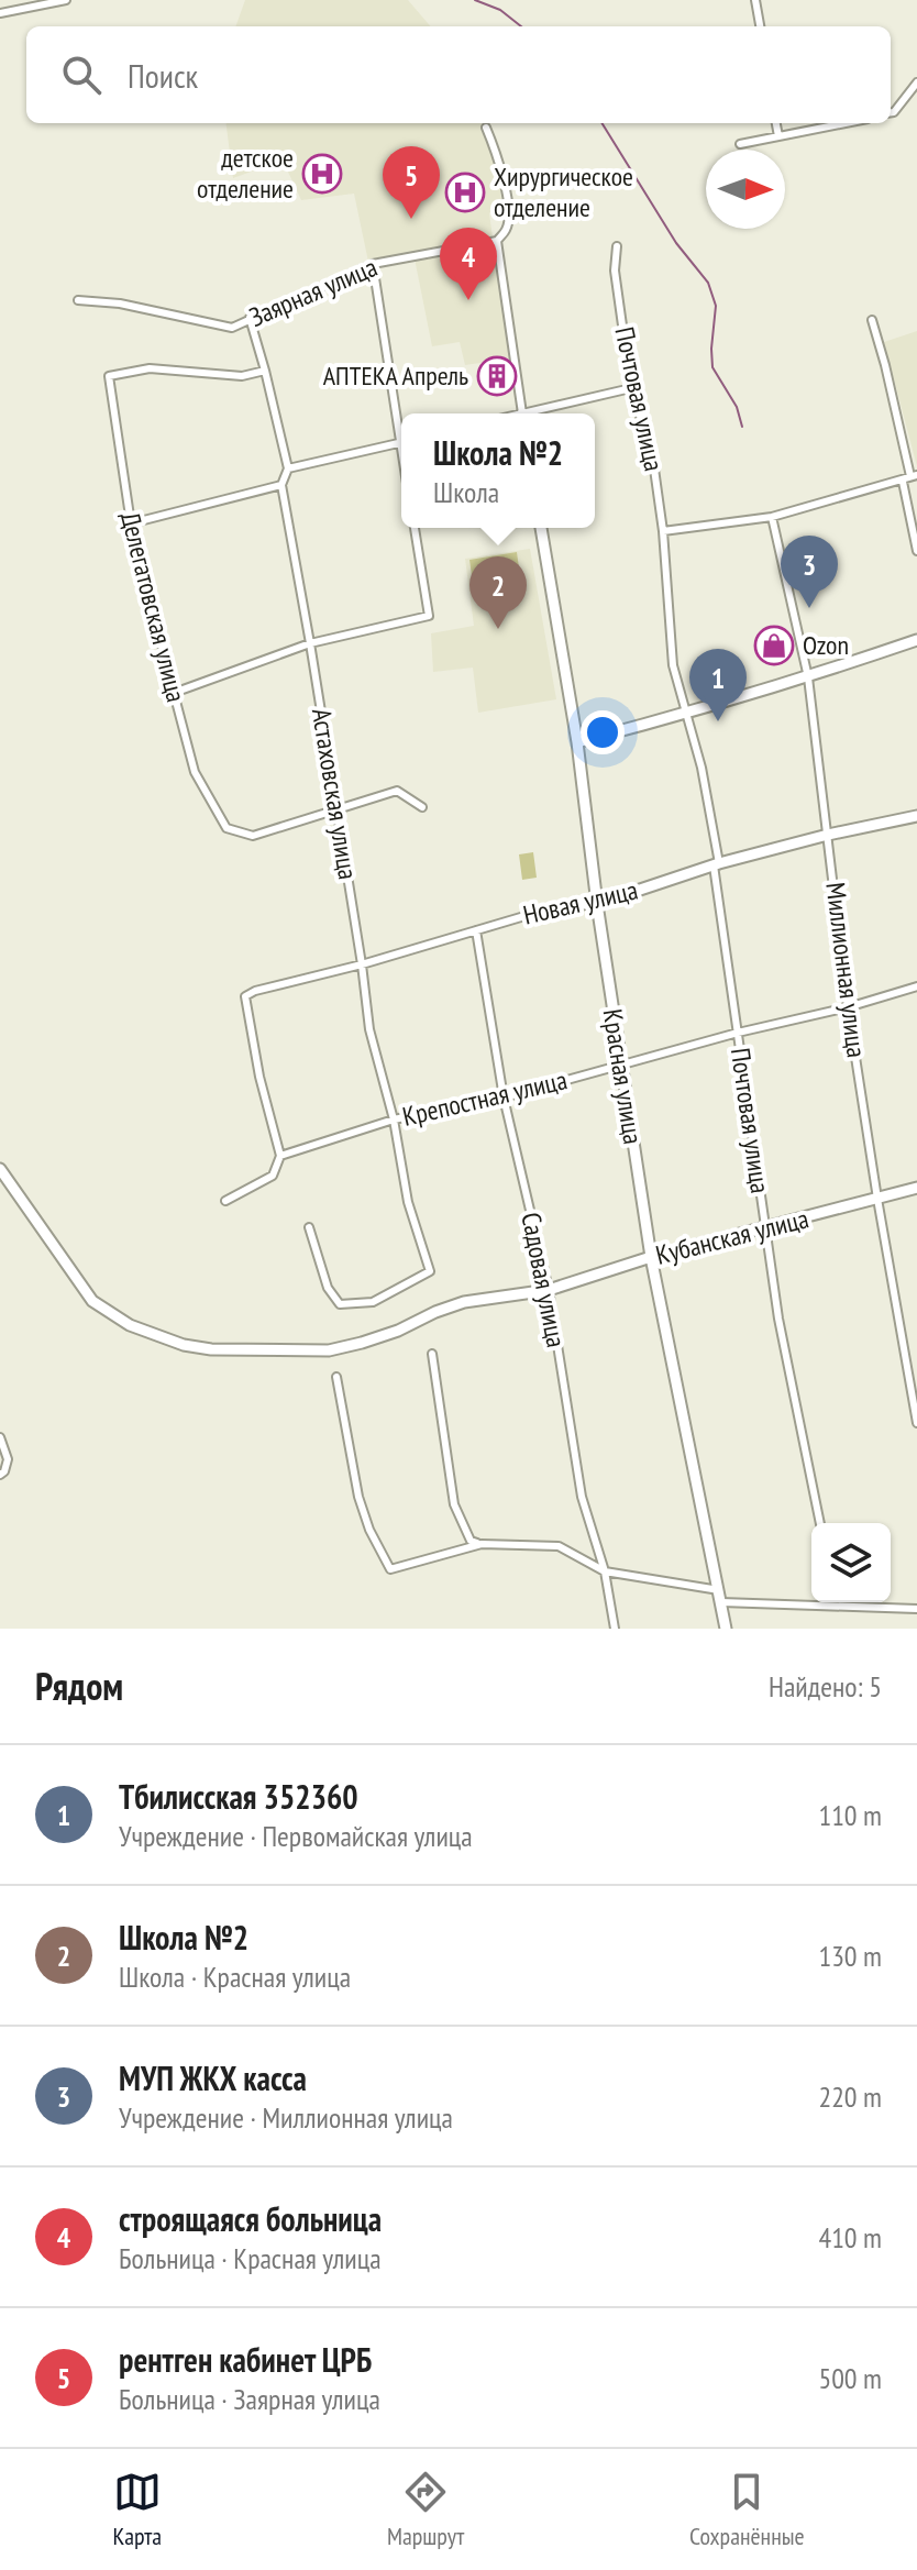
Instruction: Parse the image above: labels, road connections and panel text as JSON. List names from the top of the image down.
{
  "streets": {
    "street": [
      "Заярная улица",
      "Почтовая улица",
      "Делегатовская улица",
      "Астаховская улица",
      "Новая улица",
      "Миллионная улица",
      "Красная улица",
      "Крепостная улица",
      "Кубанская улица",
      "Садовая улица"
    ]
  },
  "crossings": [
    ["Заярная улица", "Делегатовская улица"],
    ["Почтовая улица", "Новая улица"],
    ["Почтовая улица", "Крепостная улица"],
    ["Почтовая улица", "Кубанская улица"],
    ["Делегатовская улица", "Астаховская улица"],
    ["Астаховская улица", "Новая улица"],
    ["Астаховская улица", "Крепостная улица"],
    ["Новая улица", "Миллионная улица"],
    ["Новая улица", "Красная улица"],
    ["Новая улица", "Крепостная улица"],
    ["Новая улица", "Садовая улица"],
    ["Миллионная улица", "Крепостная улица"],
    ["Миллионная улица", "Кубанская улица"],
    ["Красная улица", "Крепостная улица"],
    ["Красная улица", "Кубанская улица"],
    ["Крепостная улица", "Садовая улица"],
    ["Кубанская улица", "Садовая улица"]
  ],
  "places": {
    "hospital": ["детское отделение", "Хирургическое отделение"],
    "building": ["АПТЕКА Апрель"],
    "shop": ["Ozon"]
  },
  "north": "right",
  "page": {
    "search": "Поиск",
    "pins": [
      "5",
      "4",
      "3",
      "2",
      "1"
    ],
    "popup": ["Школа №2", "Школа"],
    "heading": ["Рядом", "Найдено: 5"],
    "list": [
      {
        "mark": "1",
        "name": "Тбилисская 352360",
        "note": "Учреждение · Первомайская улица",
        "value": "110 m"
      },
      {
        "mark": "2",
        "name": "Школа №2",
        "note": "Школа · Красная улица",
        "value": "130 m"
      },
      {
        "mark": "3",
        "name": "МУП ЖКХ касса",
        "note": "Учреждение · Миллионная улица",
        "value": "220 m"
      },
      {
        "mark": "4",
        "name": "строящаяся больница",
        "note": "Больница · Красная улица",
        "value": "410 m"
      },
      {
        "mark": "5",
        "name": "рентген кабинет ЦРБ",
        "note": "Больница · Заярная улица",
        "value": "500 m"
      }
    ],
    "nav": ["Карта", "Маршрут", "Сохранённые"]
  }
}
